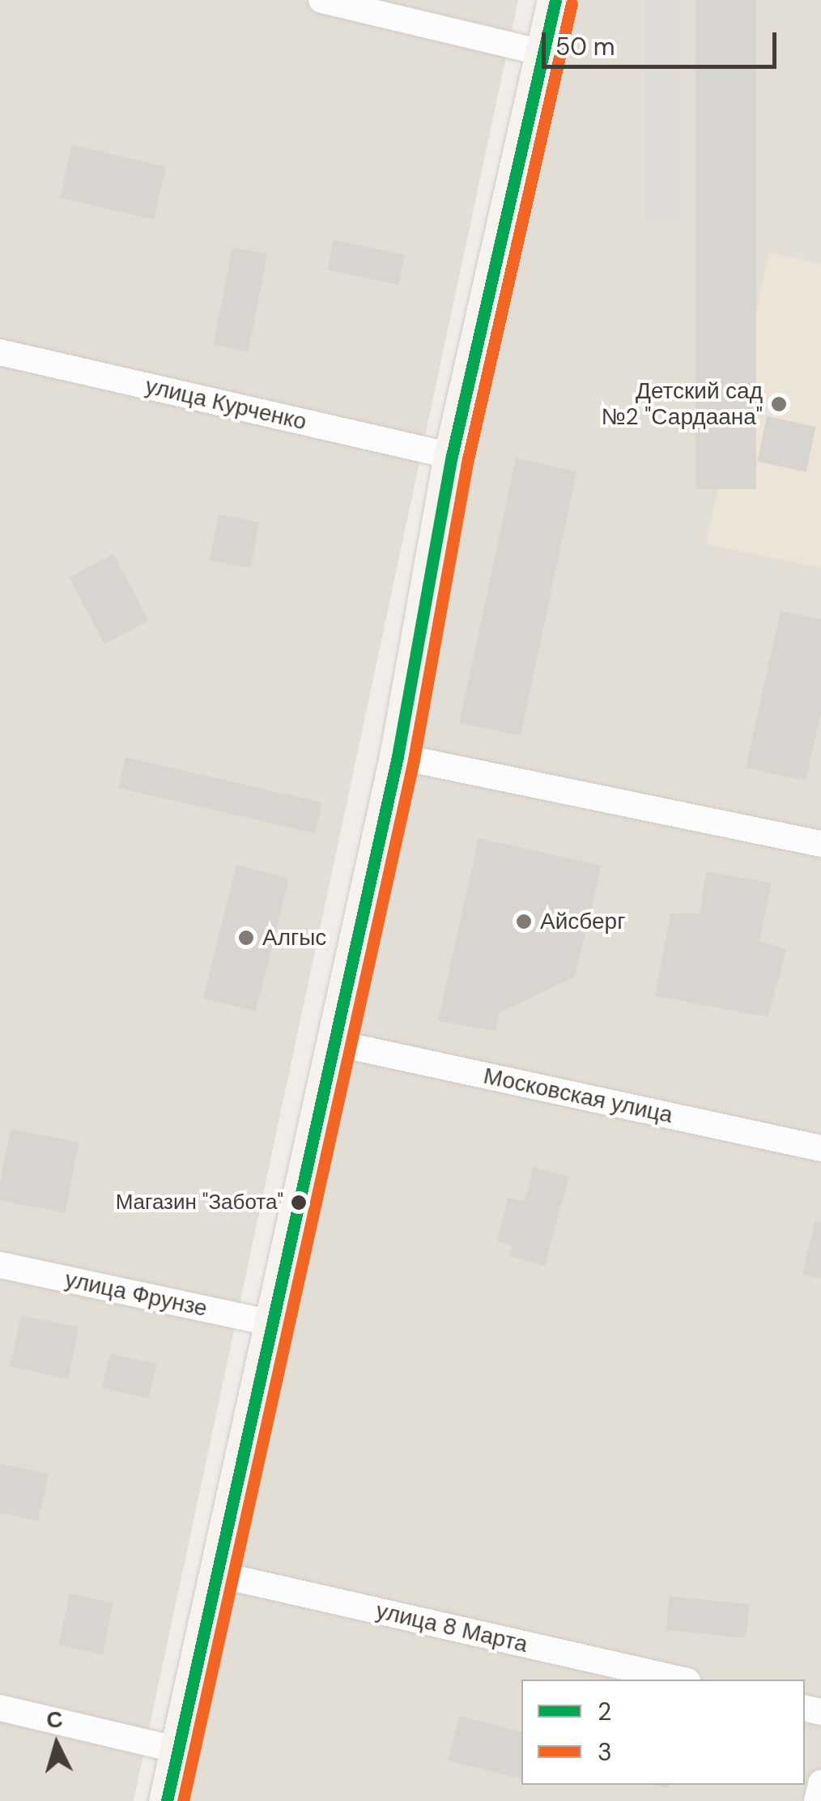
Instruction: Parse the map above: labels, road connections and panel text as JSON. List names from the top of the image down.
{
  "streets": {
    "street": [
      "улица Курченко",
      "Московская улица",
      "улица Фрунзе",
      "улица 8 Марта"
    ]
  },
  "places": [
    "Детский сад №2 \"Сардаана\"",
    "Айсберг",
    "Алгыс",
    "Магазин \"Забота\""
  ],
  "lines": ["transit line 2", "transit line 3"],
  "legend": ["2", "3"],
  "scale_bar": "50 m",
  "north": "top"
}
